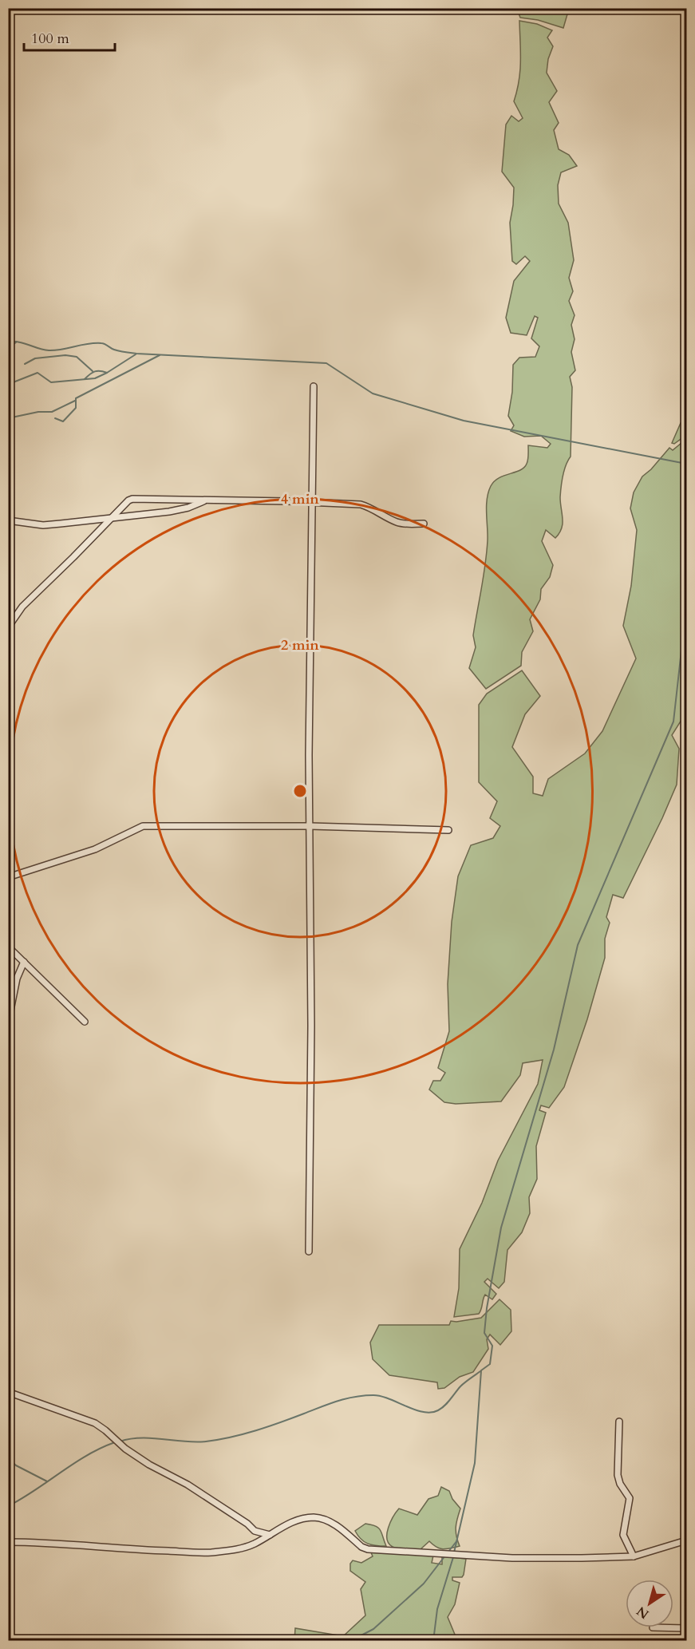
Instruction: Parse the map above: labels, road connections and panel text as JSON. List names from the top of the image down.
{
  "scale_bar": "100 m",
  "north": "bottom left",
  "rings": ["4 min", "2 min"]
}
